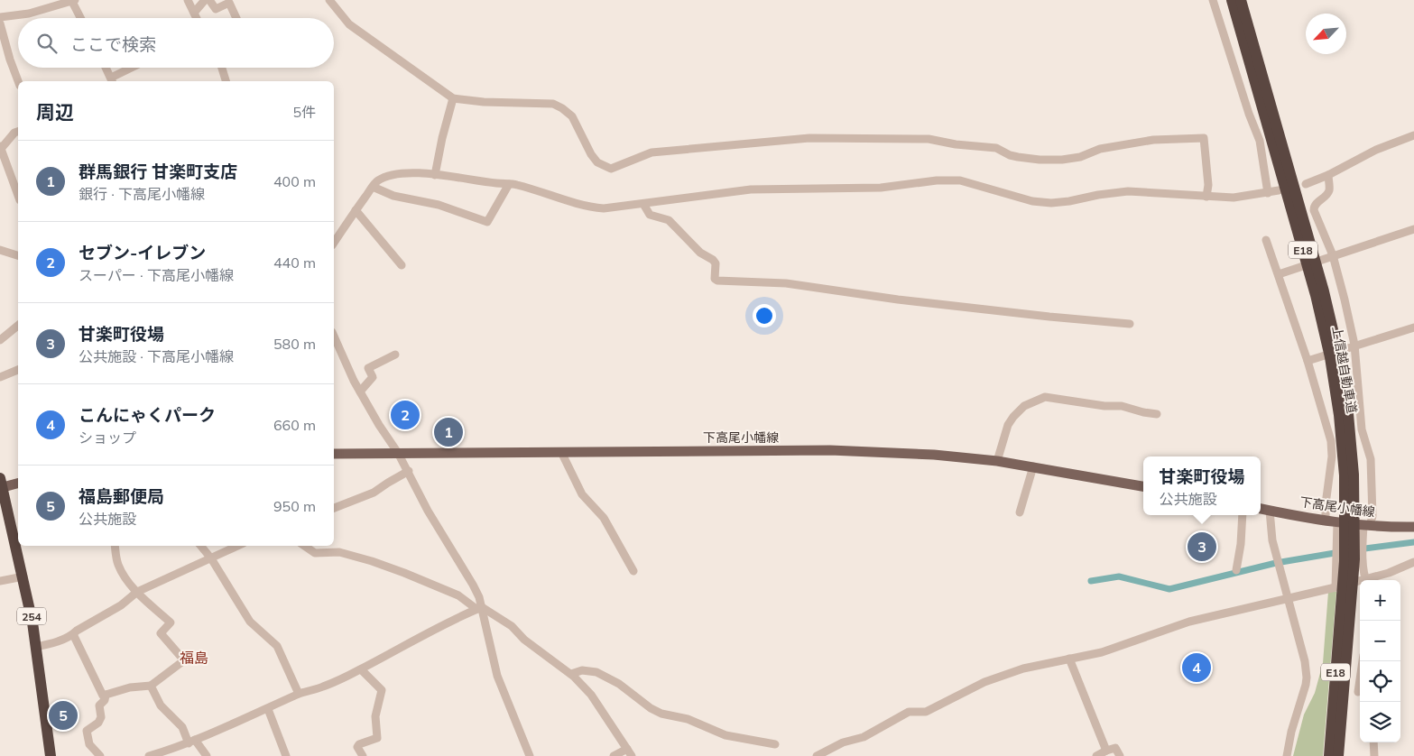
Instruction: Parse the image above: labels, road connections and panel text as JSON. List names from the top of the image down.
{
  "streets": {
    "highway": ["E18", "上信越自動車道", "254"],
    "main road": ["下高尾小幡線"]
  },
  "districts": ["福島"],
  "north": "bottom left",
  "page": {
    "search": "ここで検索",
    "heading": ["周辺", "5件"],
    "list": [
      {
        "mark": "1",
        "name": "群馬銀行 甘楽町支店",
        "note": "銀行 · 下高尾小幡線",
        "value": "400 m"
      },
      {
        "mark": "2",
        "name": "セブン-イレブン",
        "note": "スーパー · 下高尾小幡線",
        "value": "440 m"
      },
      {
        "mark": "3",
        "name": "甘楽町役場",
        "note": "公共施設 · 下高尾小幡線",
        "value": "580 m"
      },
      {
        "mark": "4",
        "name": "こんにゃくパーク",
        "note": "ショップ",
        "value": "660 m"
      },
      {
        "mark": "5",
        "name": "福島郵便局",
        "note": "公共施設",
        "value": "950 m"
      }
    ],
    "pins": [
      "2",
      "1",
      "3",
      "4",
      "5"
    ],
    "popup": ["甘楽町役場", "公共施設"],
    "map_buttons": ["+", "−"]
  }
}
